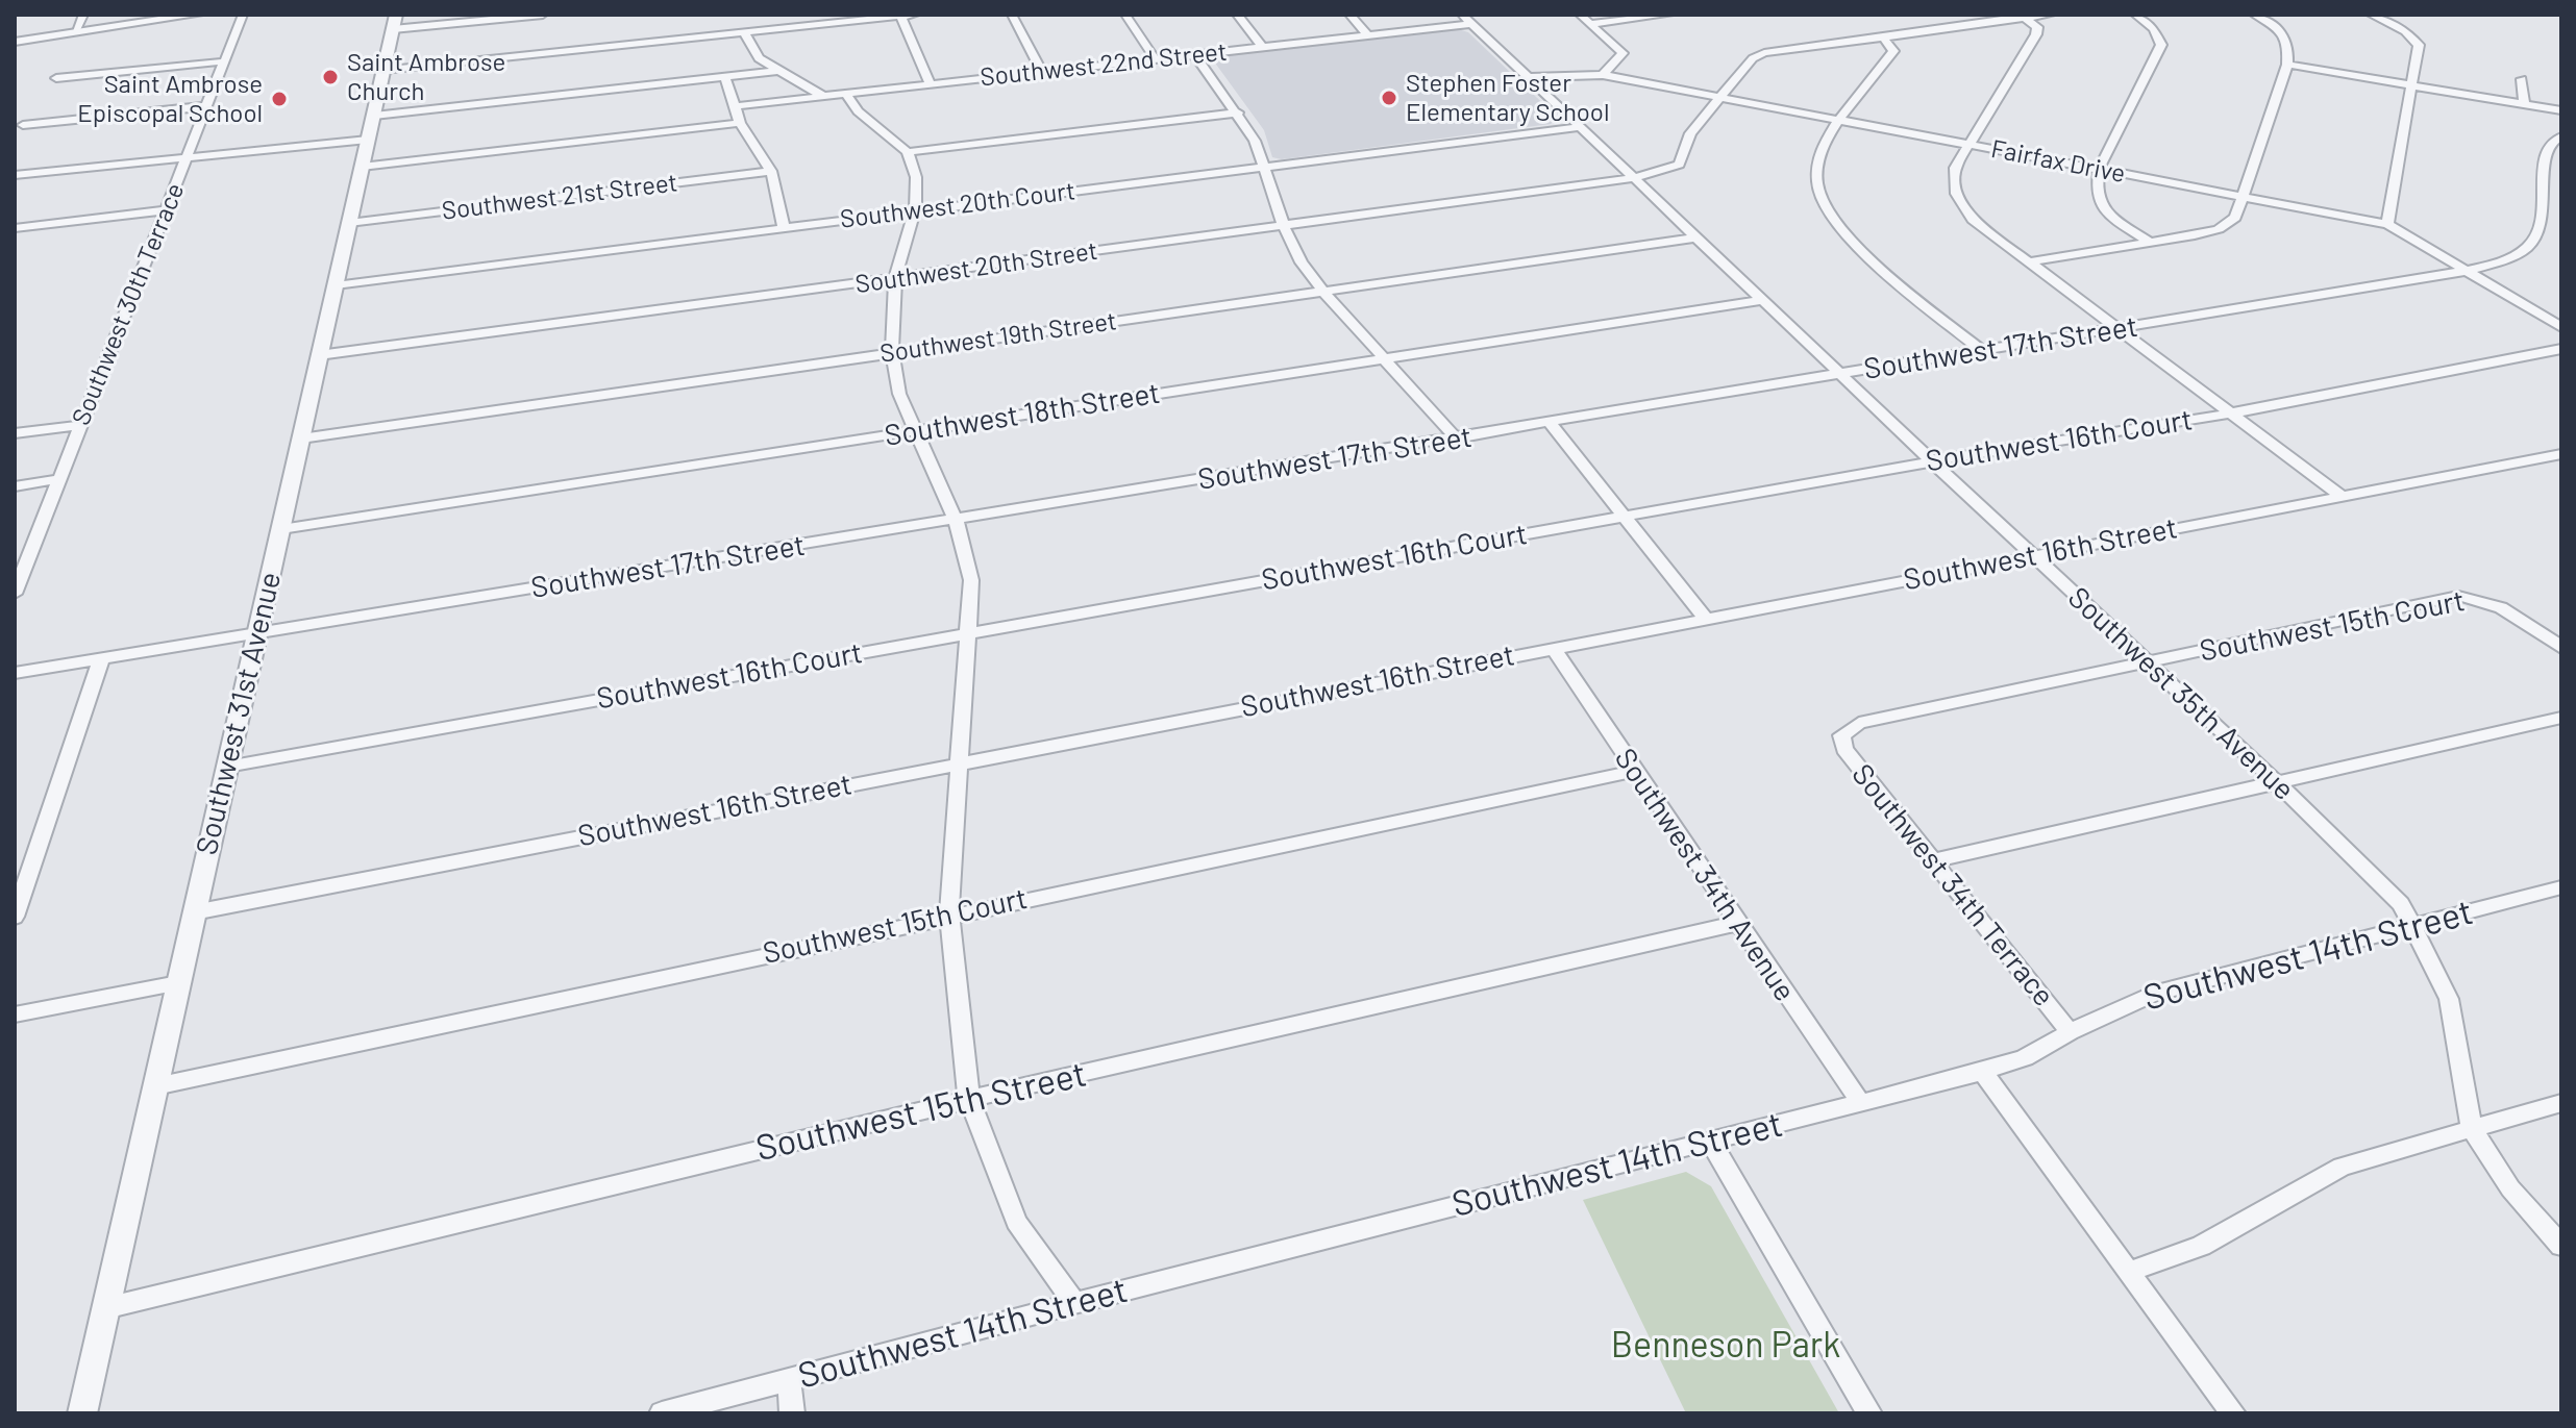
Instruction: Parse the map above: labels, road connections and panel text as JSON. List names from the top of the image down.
{
  "streets": {
    "street": [
      "Southwest 22nd Street",
      "Fairfax Drive",
      "Southwest 21st Street",
      "Southwest 20th Court",
      "Southwest 20th Street",
      "Southwest 30th Terrace",
      "Southwest 19th Street",
      "Southwest 17th Street",
      "Southwest 18th Street",
      "Southwest 16th Court",
      "Southwest 16th Street",
      "Southwest 15th Court",
      "Southwest 35th Avenue",
      "Southwest 31st Avenue",
      "Southwest 34th Avenue",
      "Southwest 34th Terrace",
      "Southwest 14th Street",
      "Southwest 15th Street"
    ]
  },
  "crossings": [
    ["Southwest 22nd Street", "Southwest 35th Avenue"],
    ["Fairfax Drive", "Southwest 17th Street"],
    ["Fairfax Drive", "Southwest 35th Avenue"],
    ["Southwest 21st Street", "Southwest 31st Avenue"],
    ["Southwest 20th Court", "Southwest 35th Avenue"],
    ["Southwest 20th Court", "Southwest 31st Avenue"],
    ["Southwest 20th Street", "Southwest 35th Avenue"],
    ["Southwest 20th Street", "Southwest 31st Avenue"],
    ["Southwest 19th Street", "Southwest 35th Avenue"],
    ["Southwest 19th Street", "Southwest 31st Avenue"],
    ["Southwest 17th Street", "Southwest 35th Avenue"],
    ["Southwest 17th Street", "Southwest 31st Avenue"],
    ["Southwest 18th Street", "Southwest 35th Avenue"],
    ["Southwest 18th Street", "Southwest 31st Avenue"],
    ["Southwest 16th Court", "Southwest 35th Avenue"],
    ["Southwest 16th Court", "Southwest 31st Avenue"],
    ["Southwest 16th Street", "Southwest 35th Avenue"],
    ["Southwest 16th Street", "Southwest 31st Avenue"],
    ["Southwest 16th Street", "Southwest 34th Avenue"],
    ["Southwest 15th Court", "Southwest 35th Avenue"],
    ["Southwest 15th Court", "Southwest 31st Avenue"],
    ["Southwest 15th Court", "Southwest 34th Avenue"],
    ["Southwest 15th Court", "Southwest 34th Terrace"],
    ["Southwest 35th Avenue", "Southwest 14th Street"],
    ["Southwest 31st Avenue", "Southwest 15th Street"],
    ["Southwest 34th Avenue", "Southwest 14th Street"],
    ["Southwest 34th Avenue", "Southwest 15th Street"],
    ["Southwest 34th Terrace", "Southwest 14th Street"]
  ],
  "parks": ["Benneson Park"],
  "places": ["Saint Ambrose Church", "Stephen Foster Elementary School", "Saint Ambrose Episcopal School"]
}
